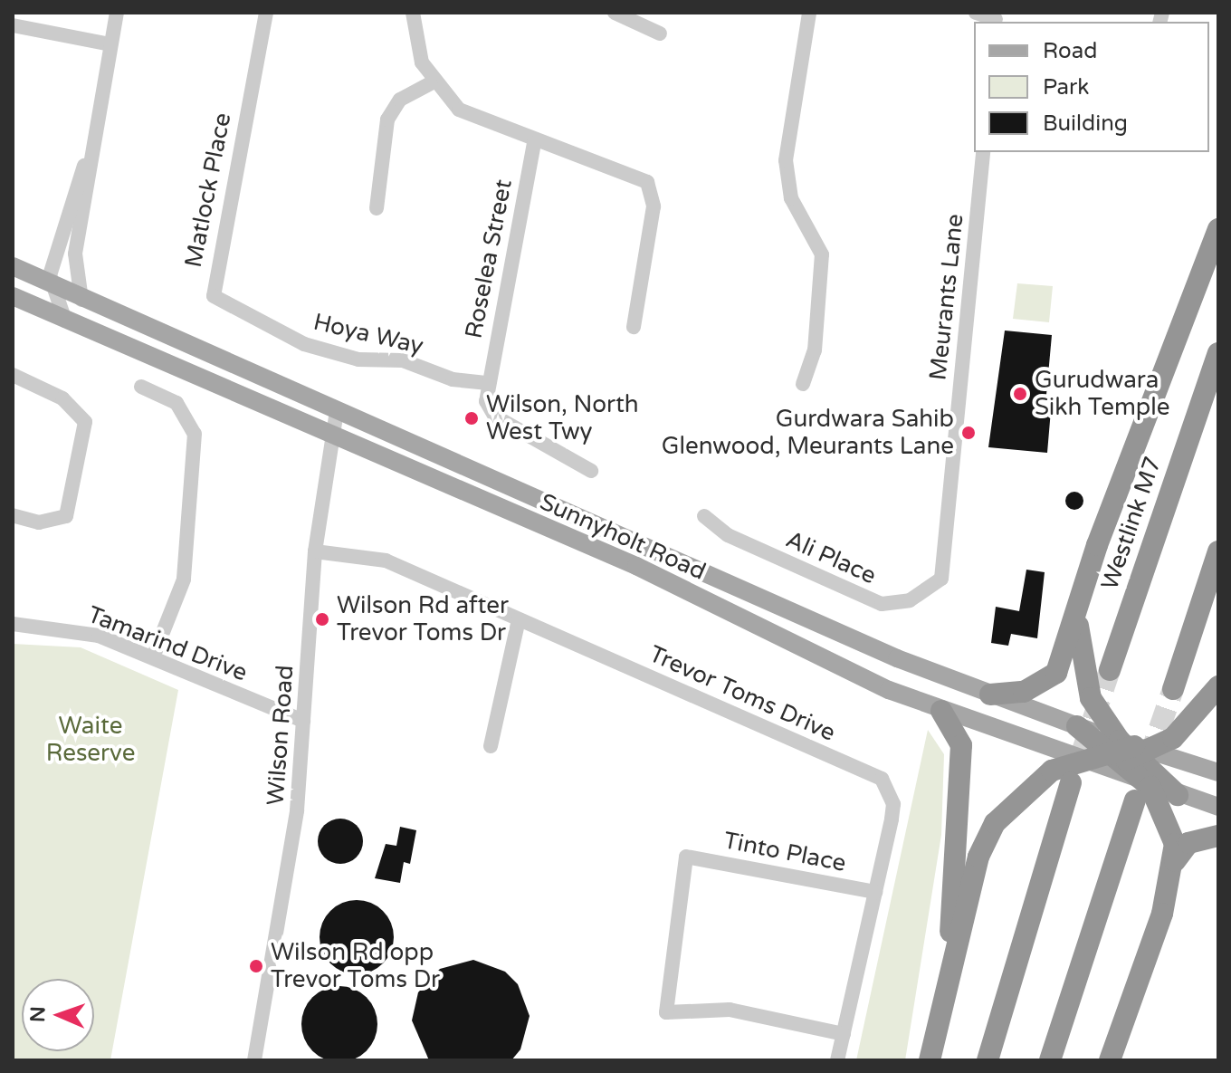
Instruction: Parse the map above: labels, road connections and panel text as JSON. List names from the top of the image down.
{
  "streets": {
    "highway": ["Westlink M7"],
    "main road": ["Sunnyholt Road"],
    "street": [
      "Matlock Place",
      "Roselea Street",
      "Meurants Lane",
      "Hoya Way",
      "Ali Place",
      "Tamarind Drive",
      "Trevor Toms Drive",
      "Wilson Road",
      "Tinto Place"
    ]
  },
  "crossings": [
    ["Matlock Place", "Hoya Way"],
    ["Roselea Street", "Hoya Way"],
    ["Meurants Lane", "Ali Place"],
    ["Sunnyholt Road", "Wilson Road"],
    ["Tamarind Drive", "Wilson Road"],
    ["Trevor Toms Drive", "Wilson Road"],
    ["Trevor Toms Drive", "Tinto Place"]
  ],
  "parks": ["Waite Reserve"],
  "places": [
    "Gurudwara Sikh Temple",
    "Wilson, North West Twy",
    "Gurdwara Sahib Glenwood, Meurants Lane",
    "Wilson Rd after Trevor Toms Dr",
    "Wilson Rd opp Trevor Toms Dr"
  ],
  "legend": ["Road", "Park", "Building"],
  "north": "left"
}
